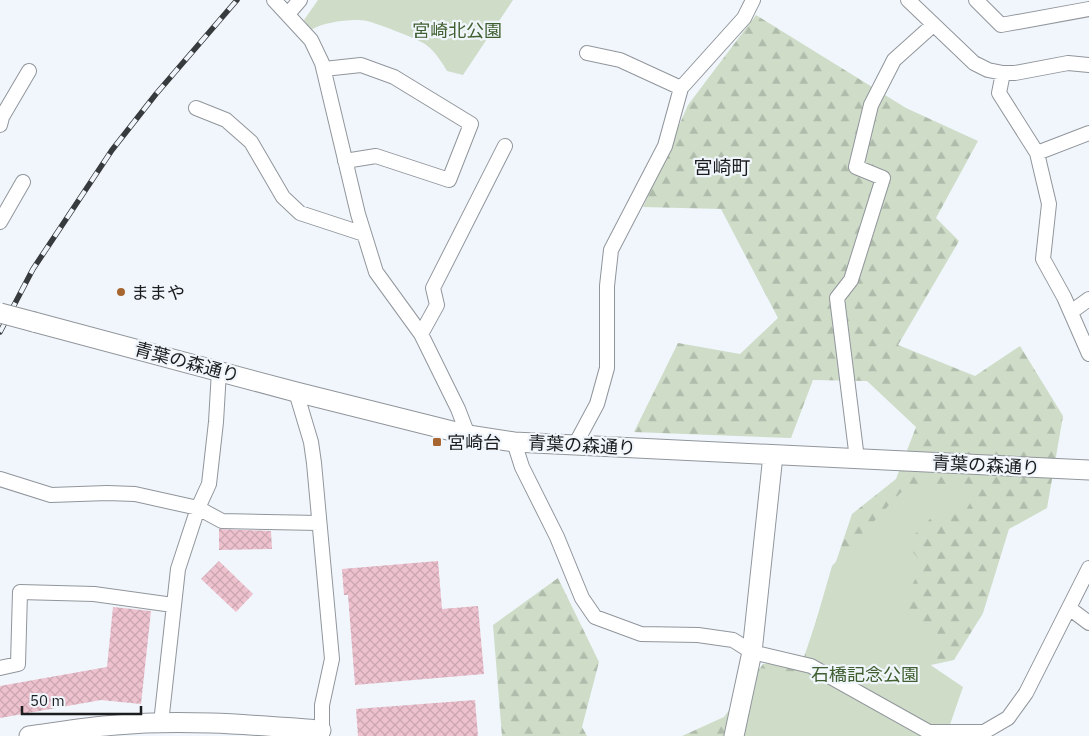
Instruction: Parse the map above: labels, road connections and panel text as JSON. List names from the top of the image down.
{
  "streets": {
    "street": ["青葉の森通り"]
  },
  "districts": ["宮崎町"],
  "parks": ["宮崎北公園", "石橋記念公園"],
  "places": {
    "other": ["ままや"],
    "transit": ["宮崎台"]
  },
  "scale_bar": "50 m"
}
